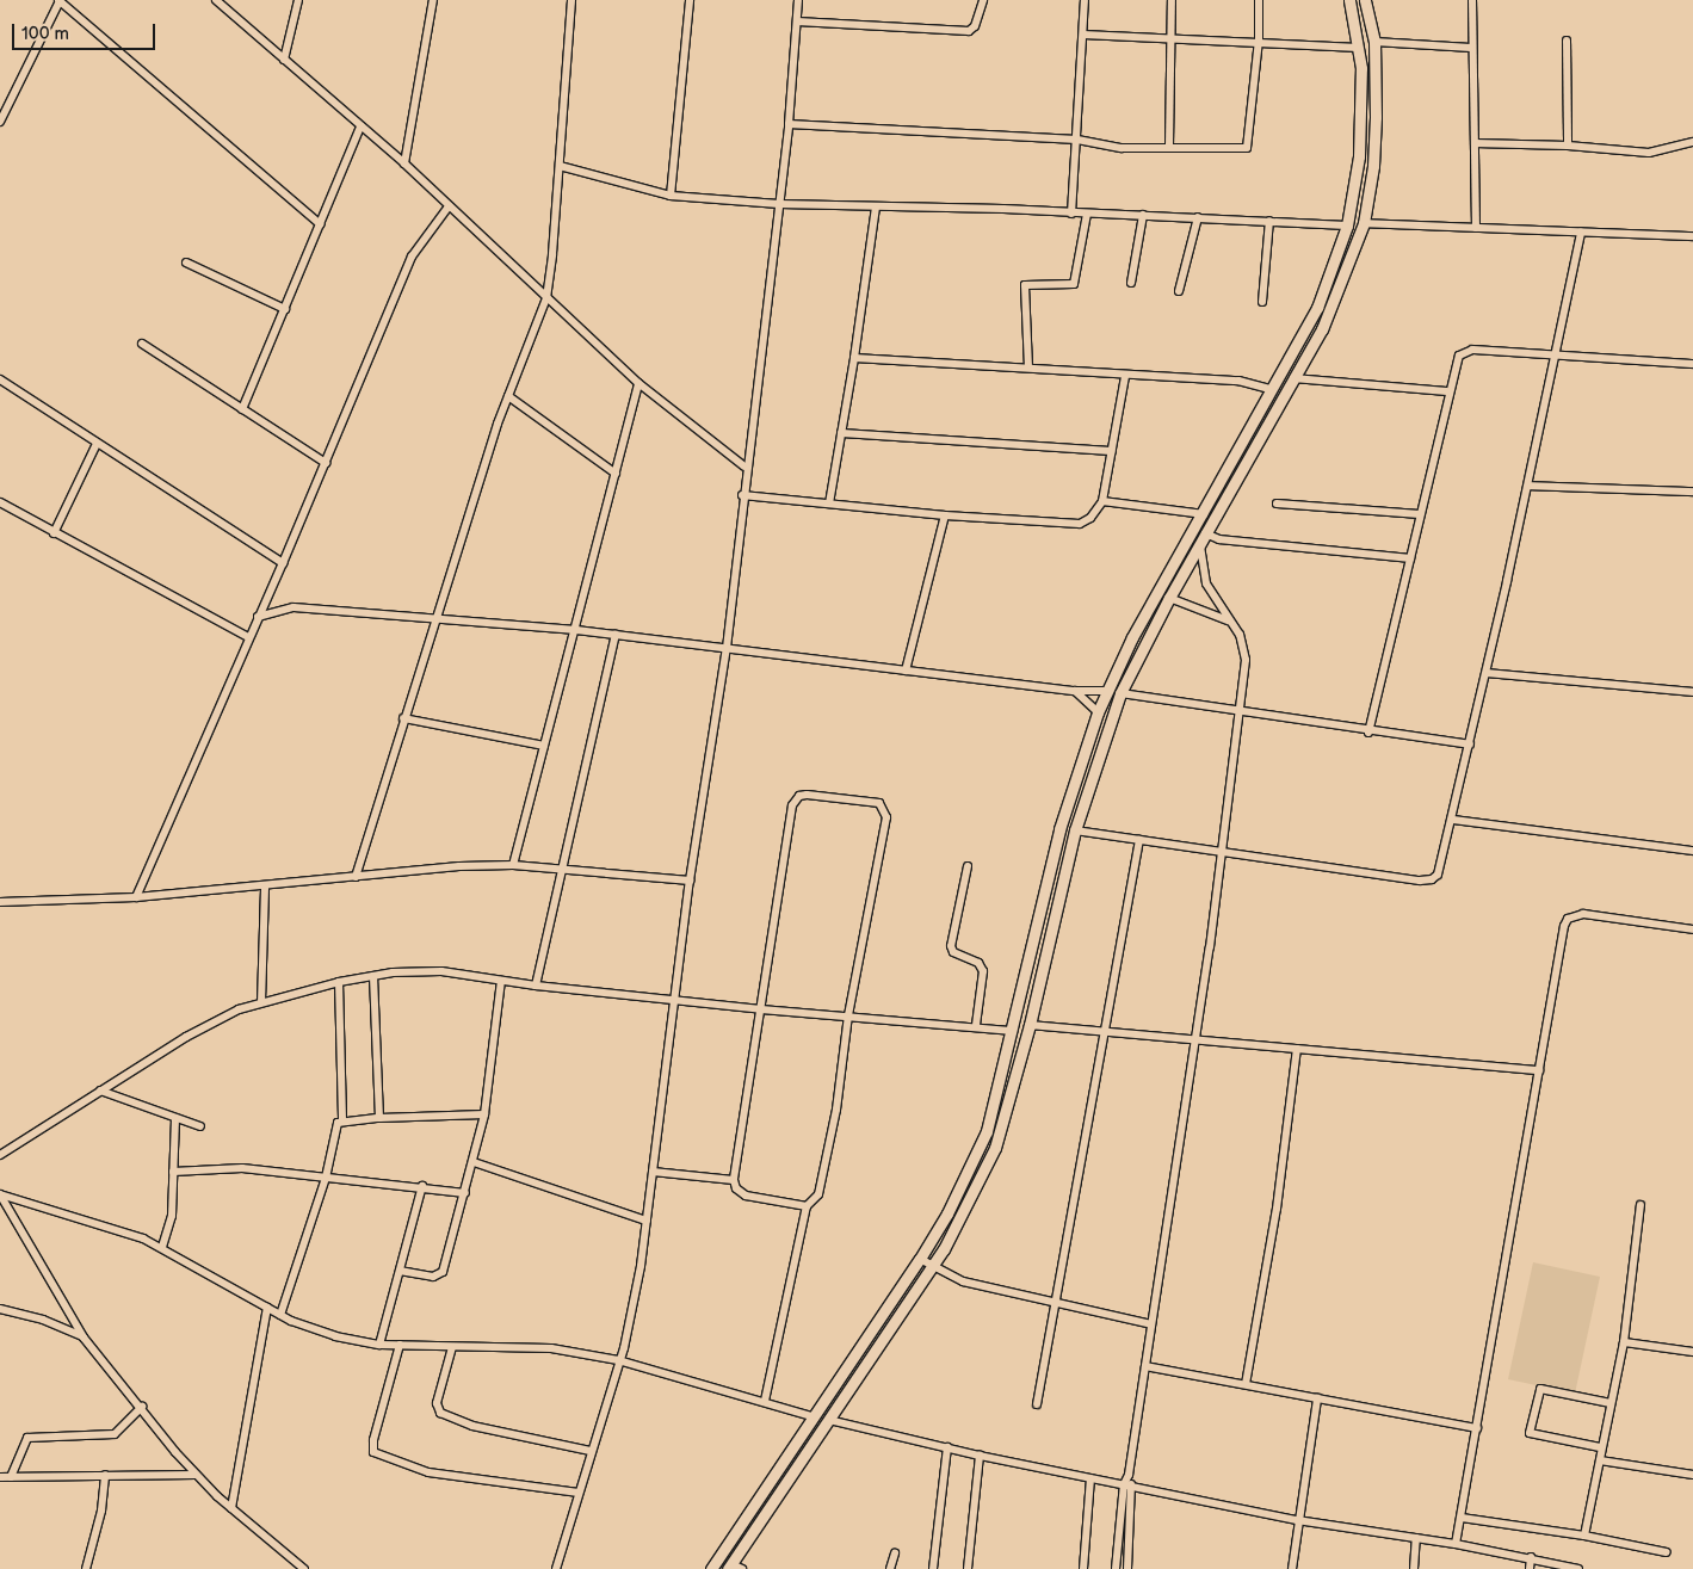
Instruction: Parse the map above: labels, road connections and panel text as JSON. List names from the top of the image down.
{
  "scale_bar": "100 m"
}
